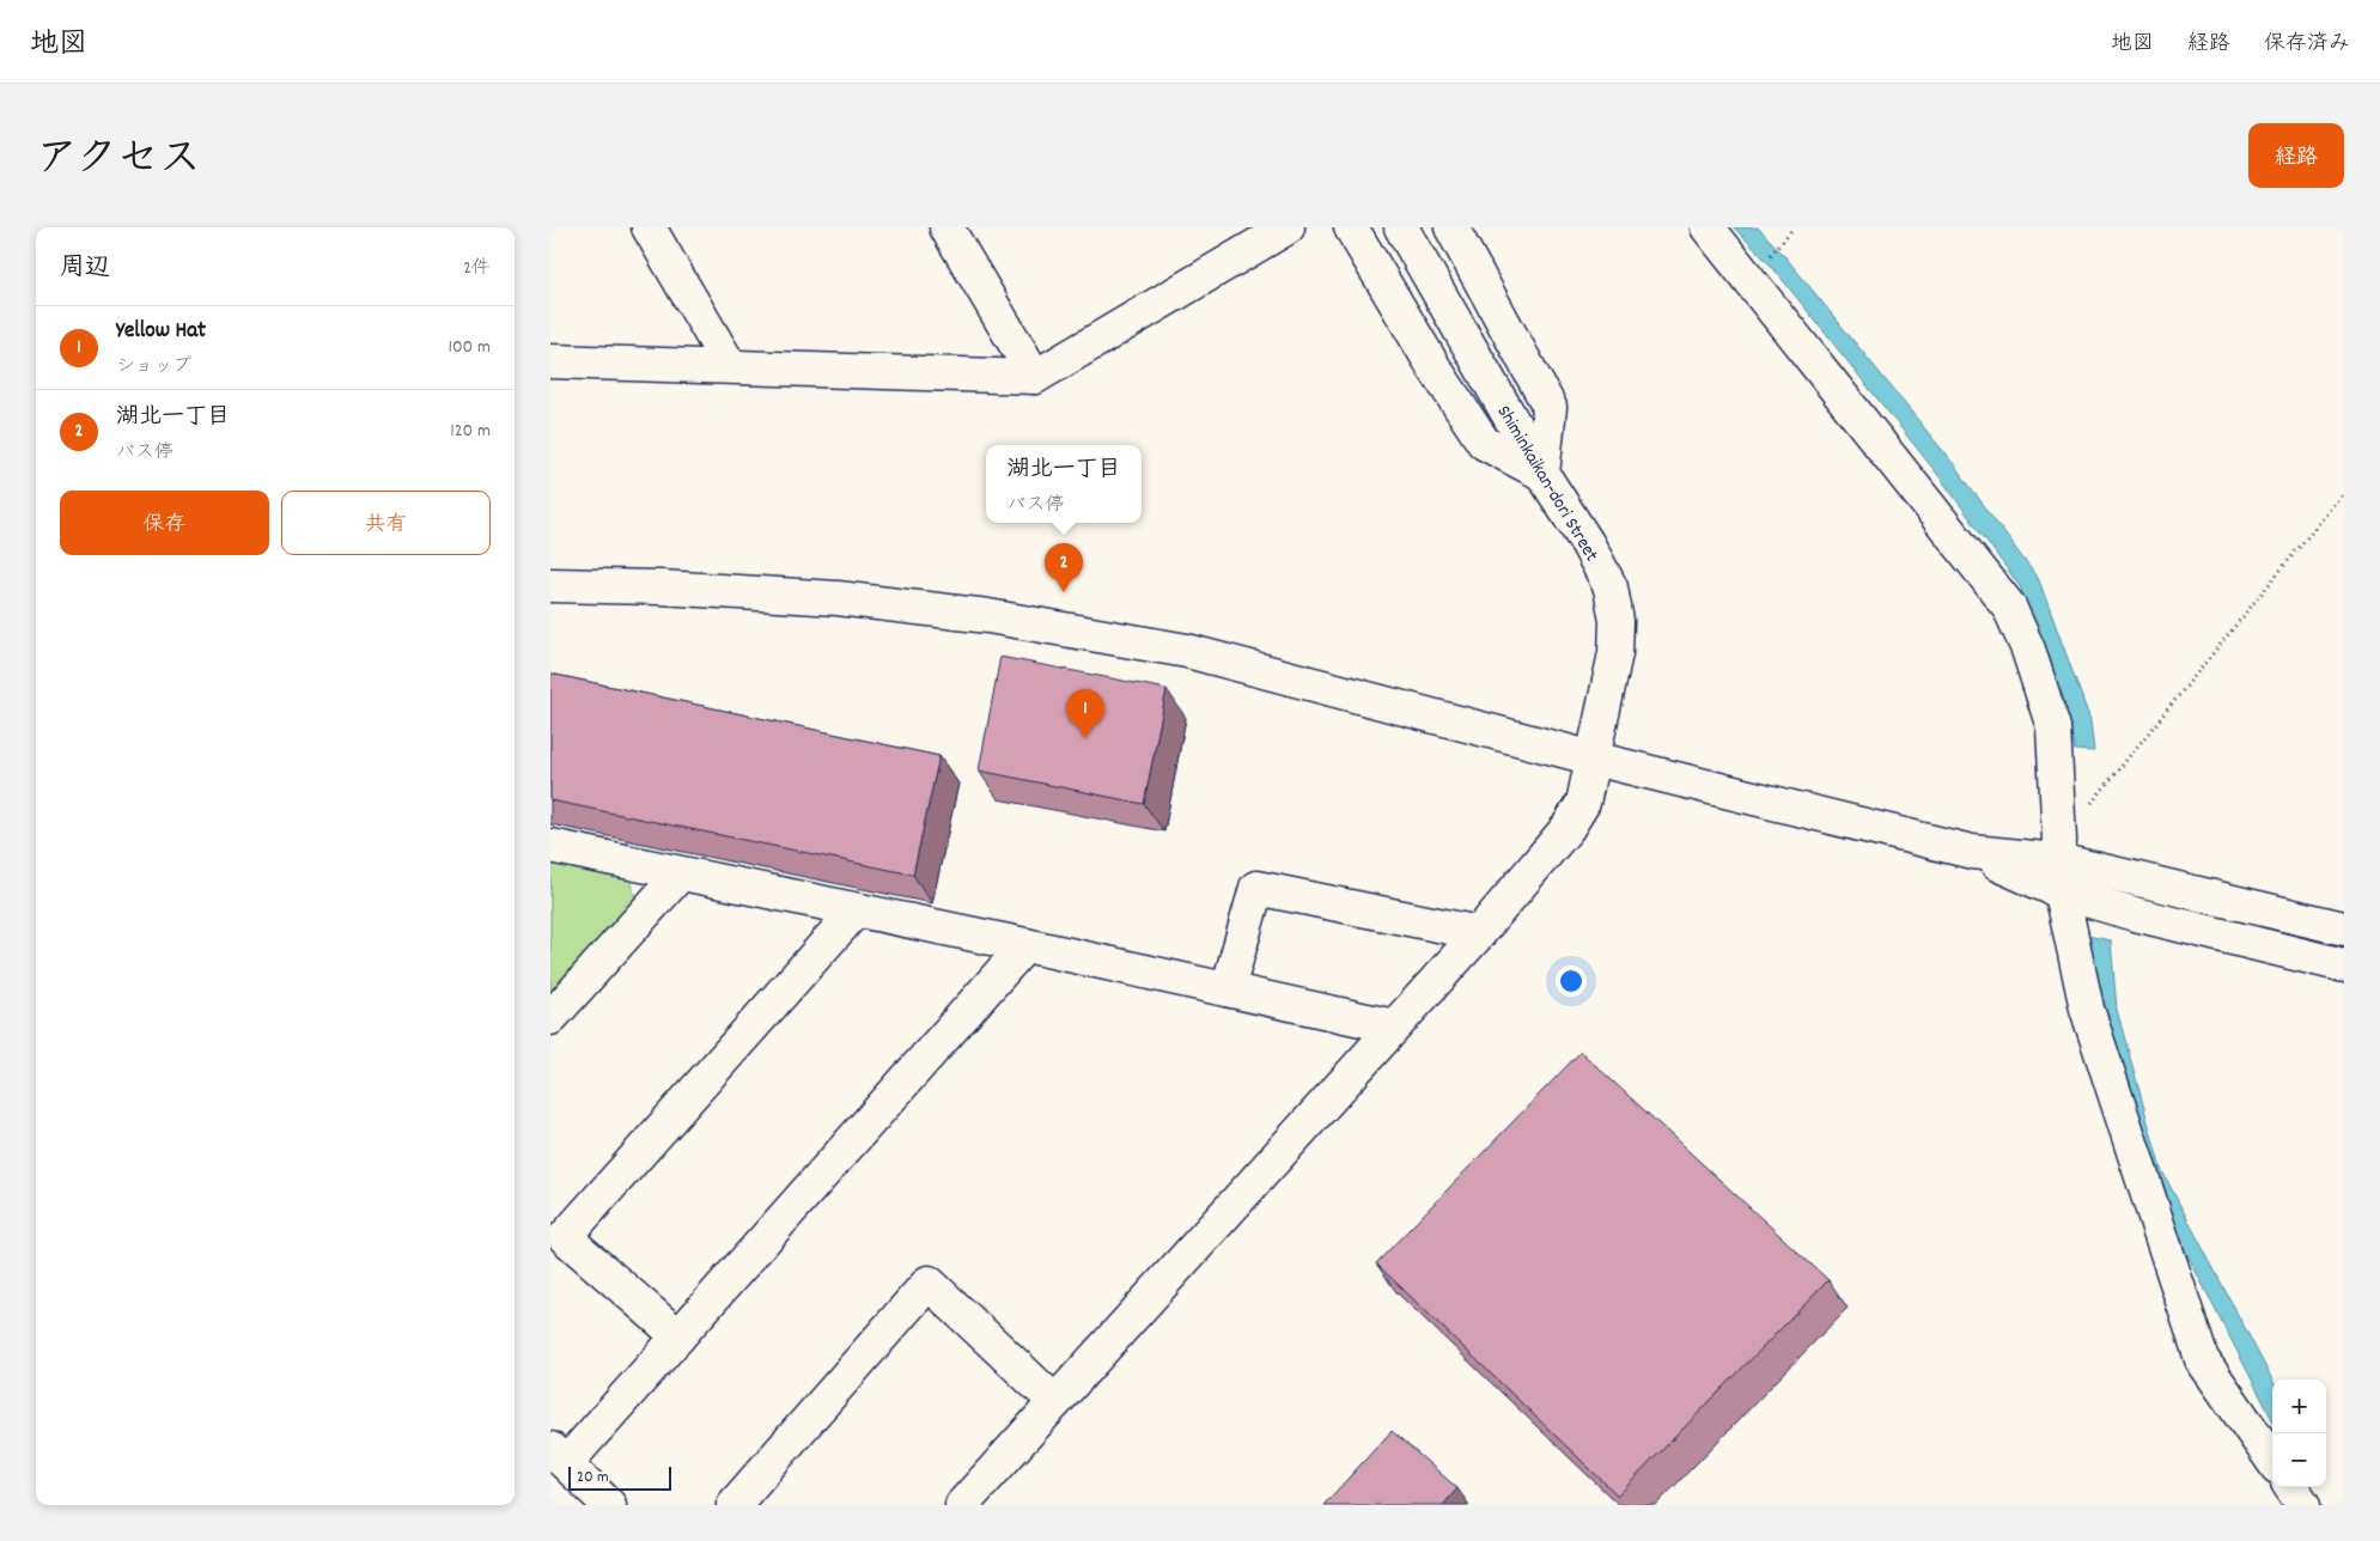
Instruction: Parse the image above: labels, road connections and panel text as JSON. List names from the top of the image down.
{
  "streets": {
    "street": ["Shiminkaikan-dori Street"]
  },
  "scale_bar": "20 m",
  "page": {
    "header": "地図",
    "nav": ["地図", "経路", "保存済み"],
    "title": "アクセス",
    "buttons": [
      "経路",
      ["保存", "共有"]
    ],
    "heading": ["周辺", "2件"],
    "list": [
      {
        "mark": "1",
        "name": "Yellow Hat",
        "note": "ショップ",
        "value": "100 m"
      },
      {
        "mark": "2",
        "name": "湖北一丁目",
        "note": "バス停",
        "value": "120 m"
      }
    ],
    "popup": ["湖北一丁目", "バス停"],
    "pins": ["2", "1"],
    "map_buttons": ["+", "−"],
    "scale": "20 m"
  }
}
